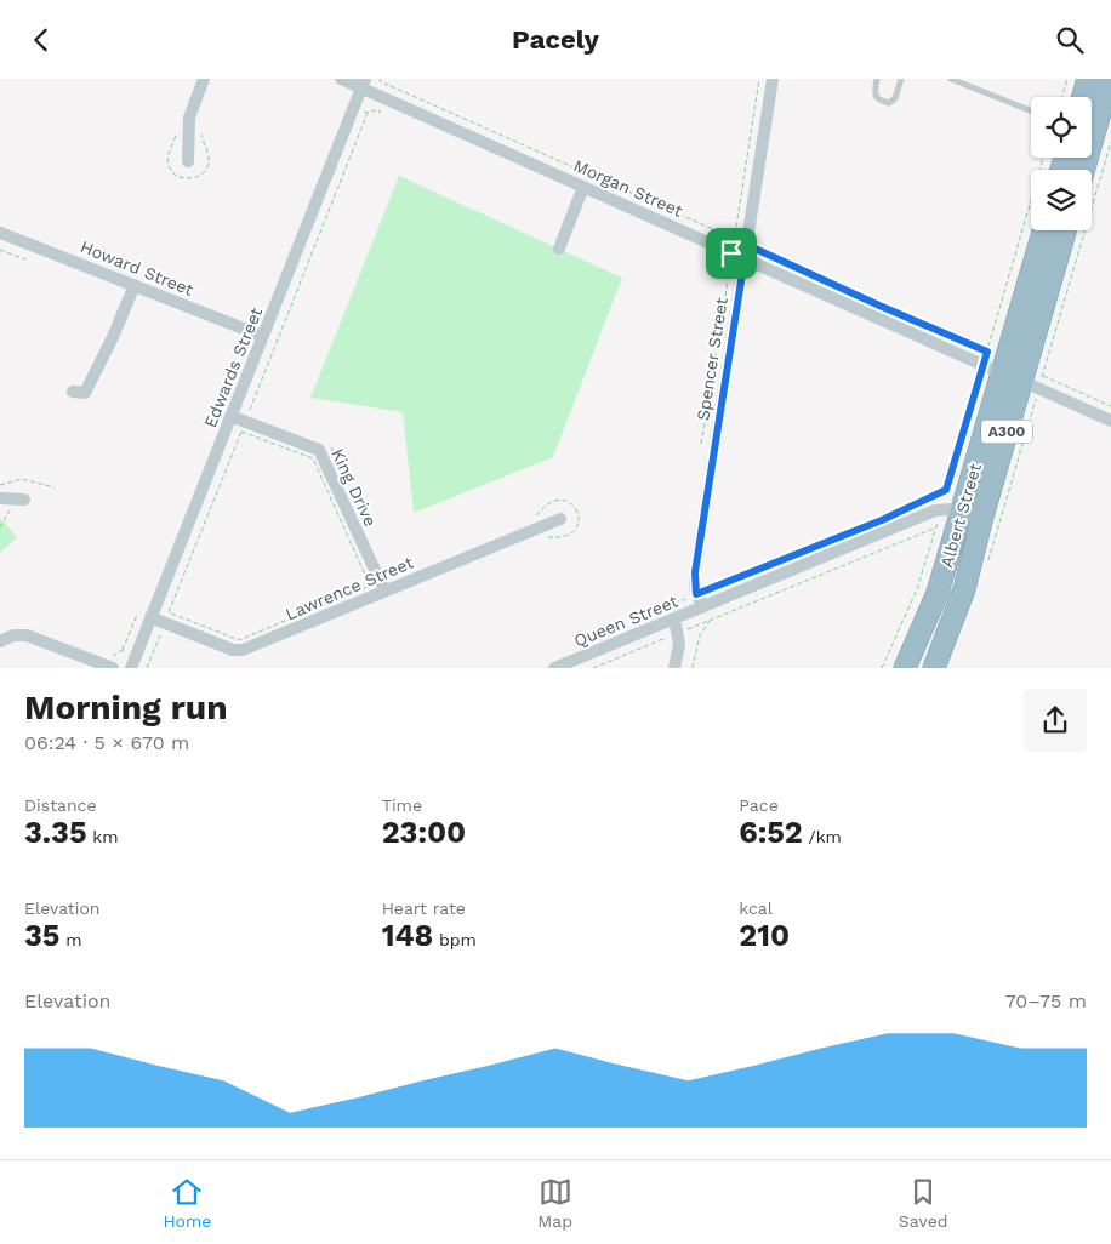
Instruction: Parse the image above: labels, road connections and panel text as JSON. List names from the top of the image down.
{
  "streets": {
    "highway": ["A300", "Albert Street"],
    "street": [
      "Morgan Street",
      "Howard Street",
      "Spencer Street",
      "Edwards Street",
      "King Drive",
      "Lawrence Street",
      "Queen Street"
    ]
  },
  "crossings": [
    ["Morgan Street", "Spencer Street"],
    ["Morgan Street", "Edwards Street"],
    ["Morgan Street", "Albert Street"],
    ["Howard Street", "Edwards Street"],
    ["Spencer Street", "Queen Street"],
    ["Edwards Street", "King Drive"],
    ["Edwards Street", "Lawrence Street"],
    ["King Drive", "Lawrence Street"],
    ["Albert Street", "Queen Street"]
  ],
  "page": {
    "header": "Pacely",
    "heading": ["Morning run", "06:24 · 5 × 670 m"],
    "stats": [
      ["Distance", "3.35 km"],
      ["Time", "23:00"],
      ["Pace", "6:52 /km"],
      ["Elevation", "35 m"],
      ["Heart rate", "148 bpm"],
      ["kcal", "210"]
    ],
    "chart": ["Elevation", "70–75 m"],
    "tabs": ["Home", "Map", "Saved"]
  }
}
